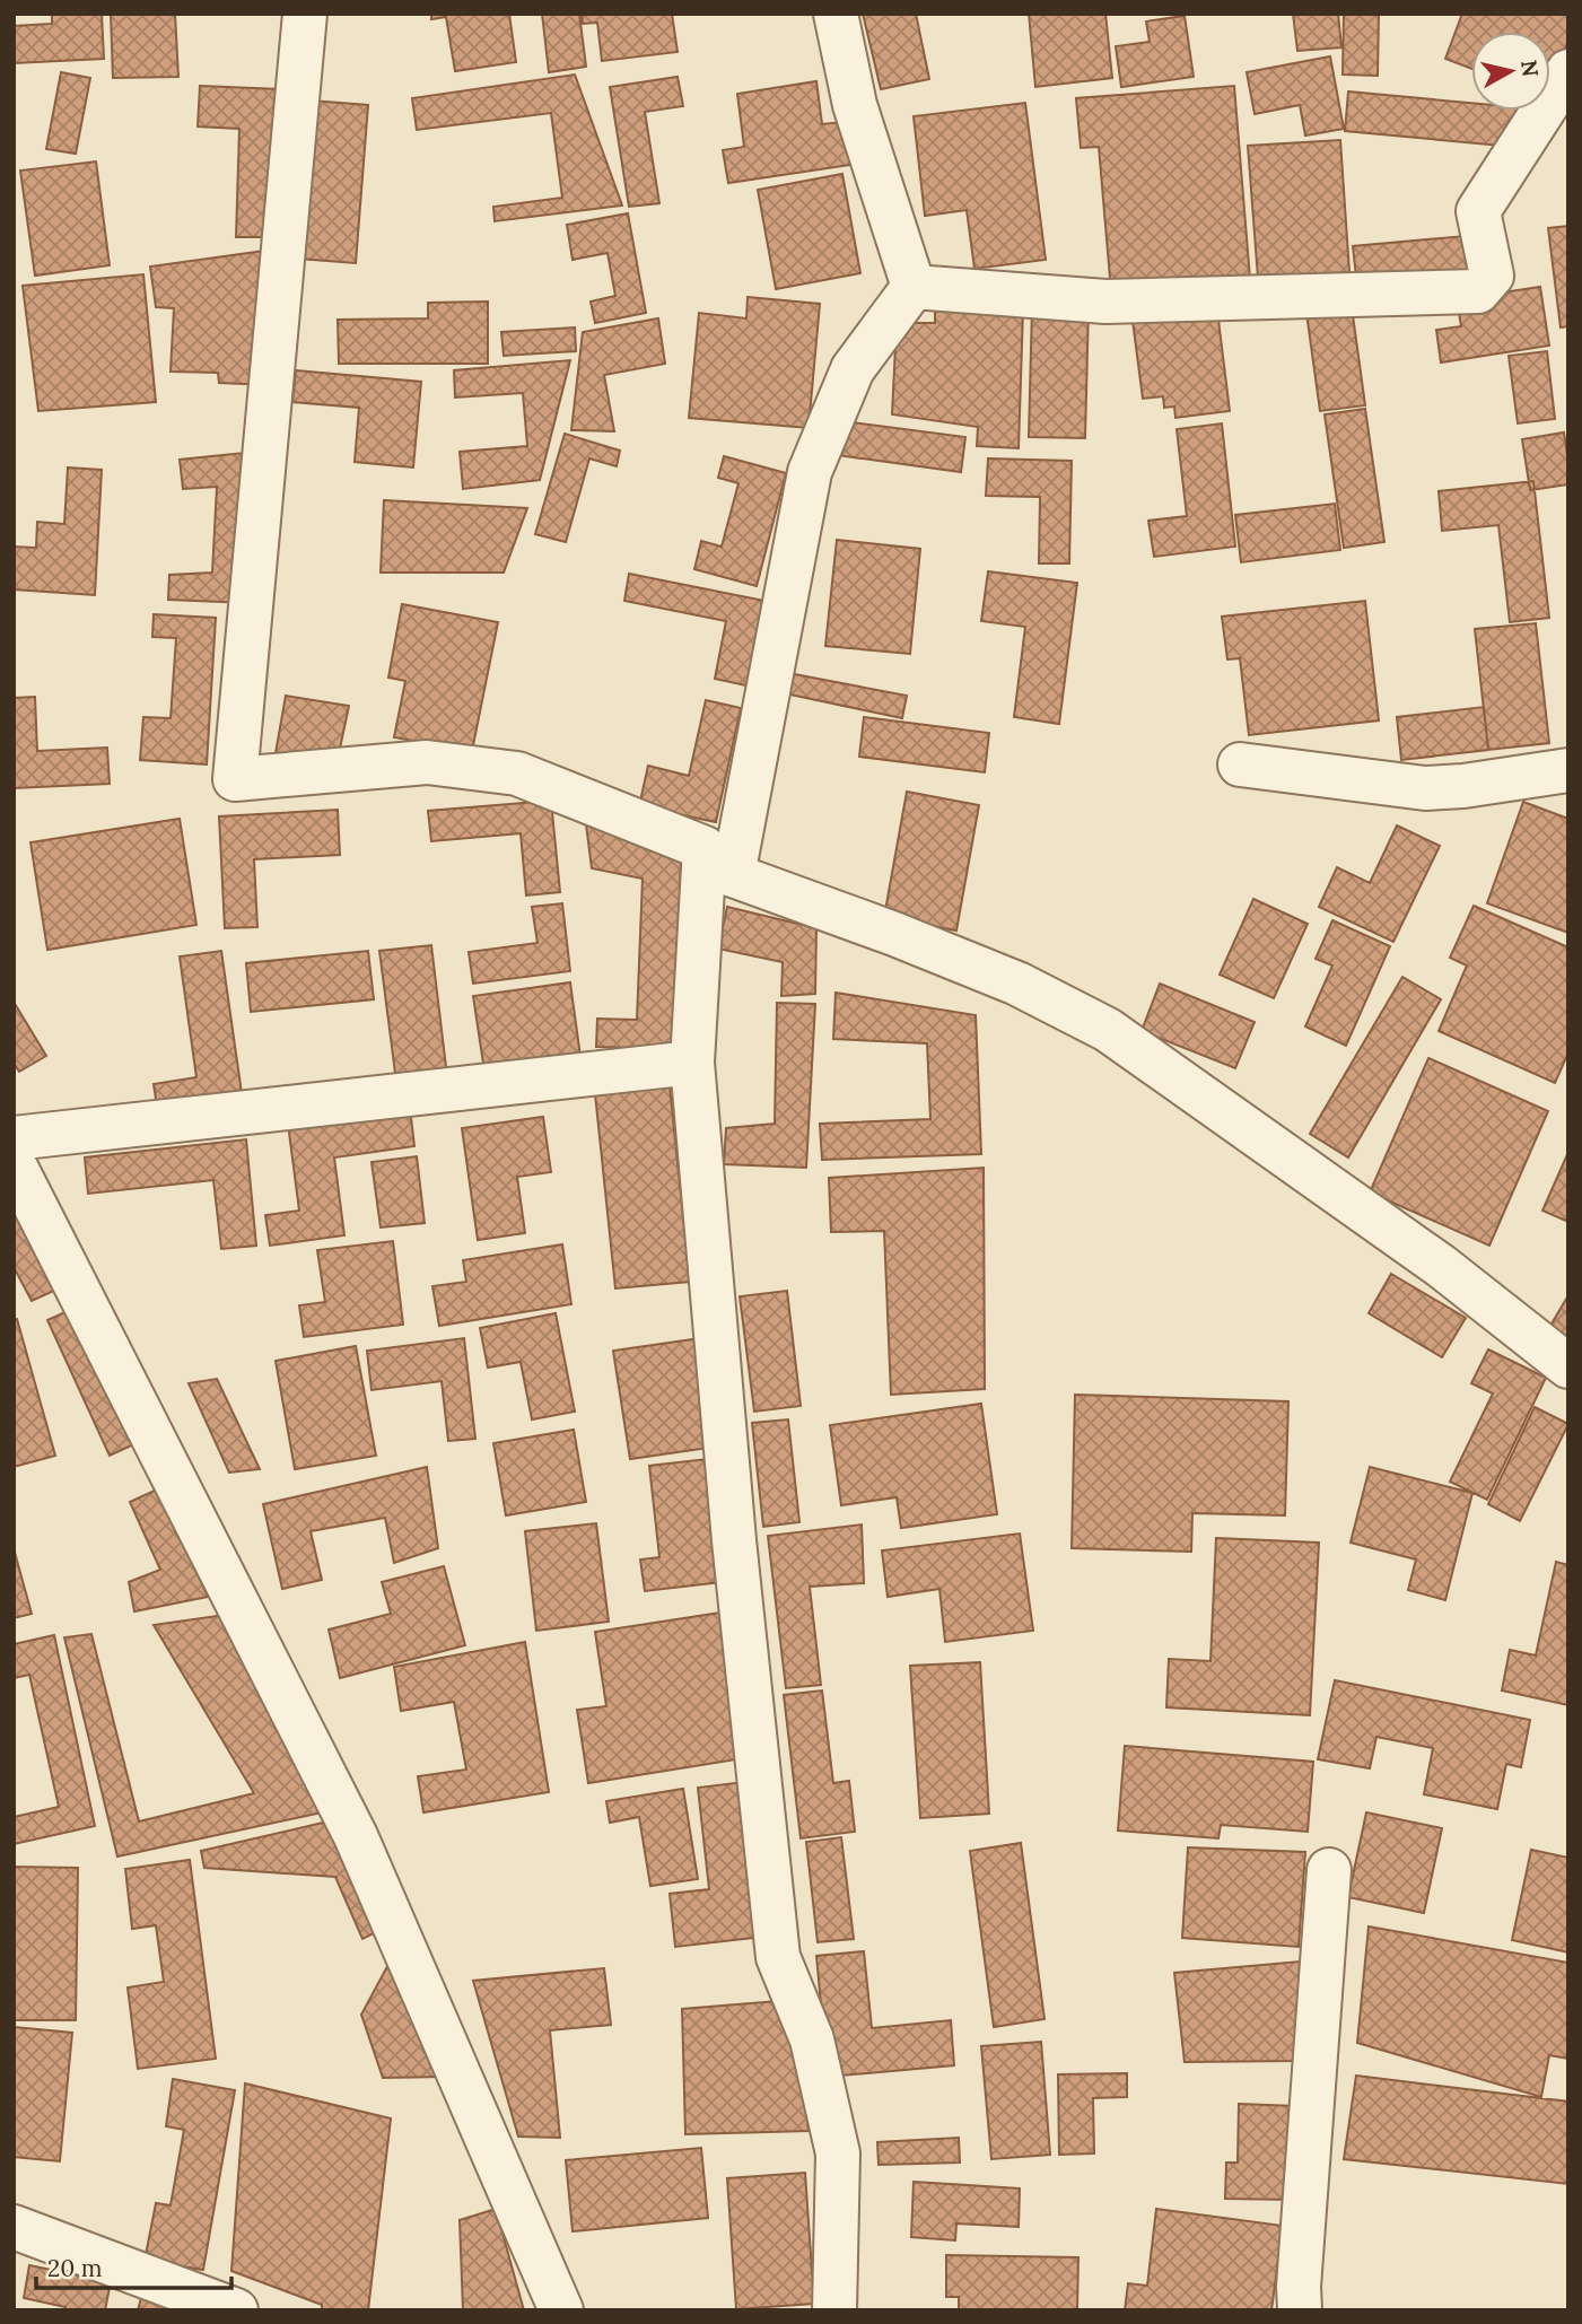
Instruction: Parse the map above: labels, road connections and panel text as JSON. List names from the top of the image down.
{
  "scale_bar": "20 m",
  "north": "right"
}
